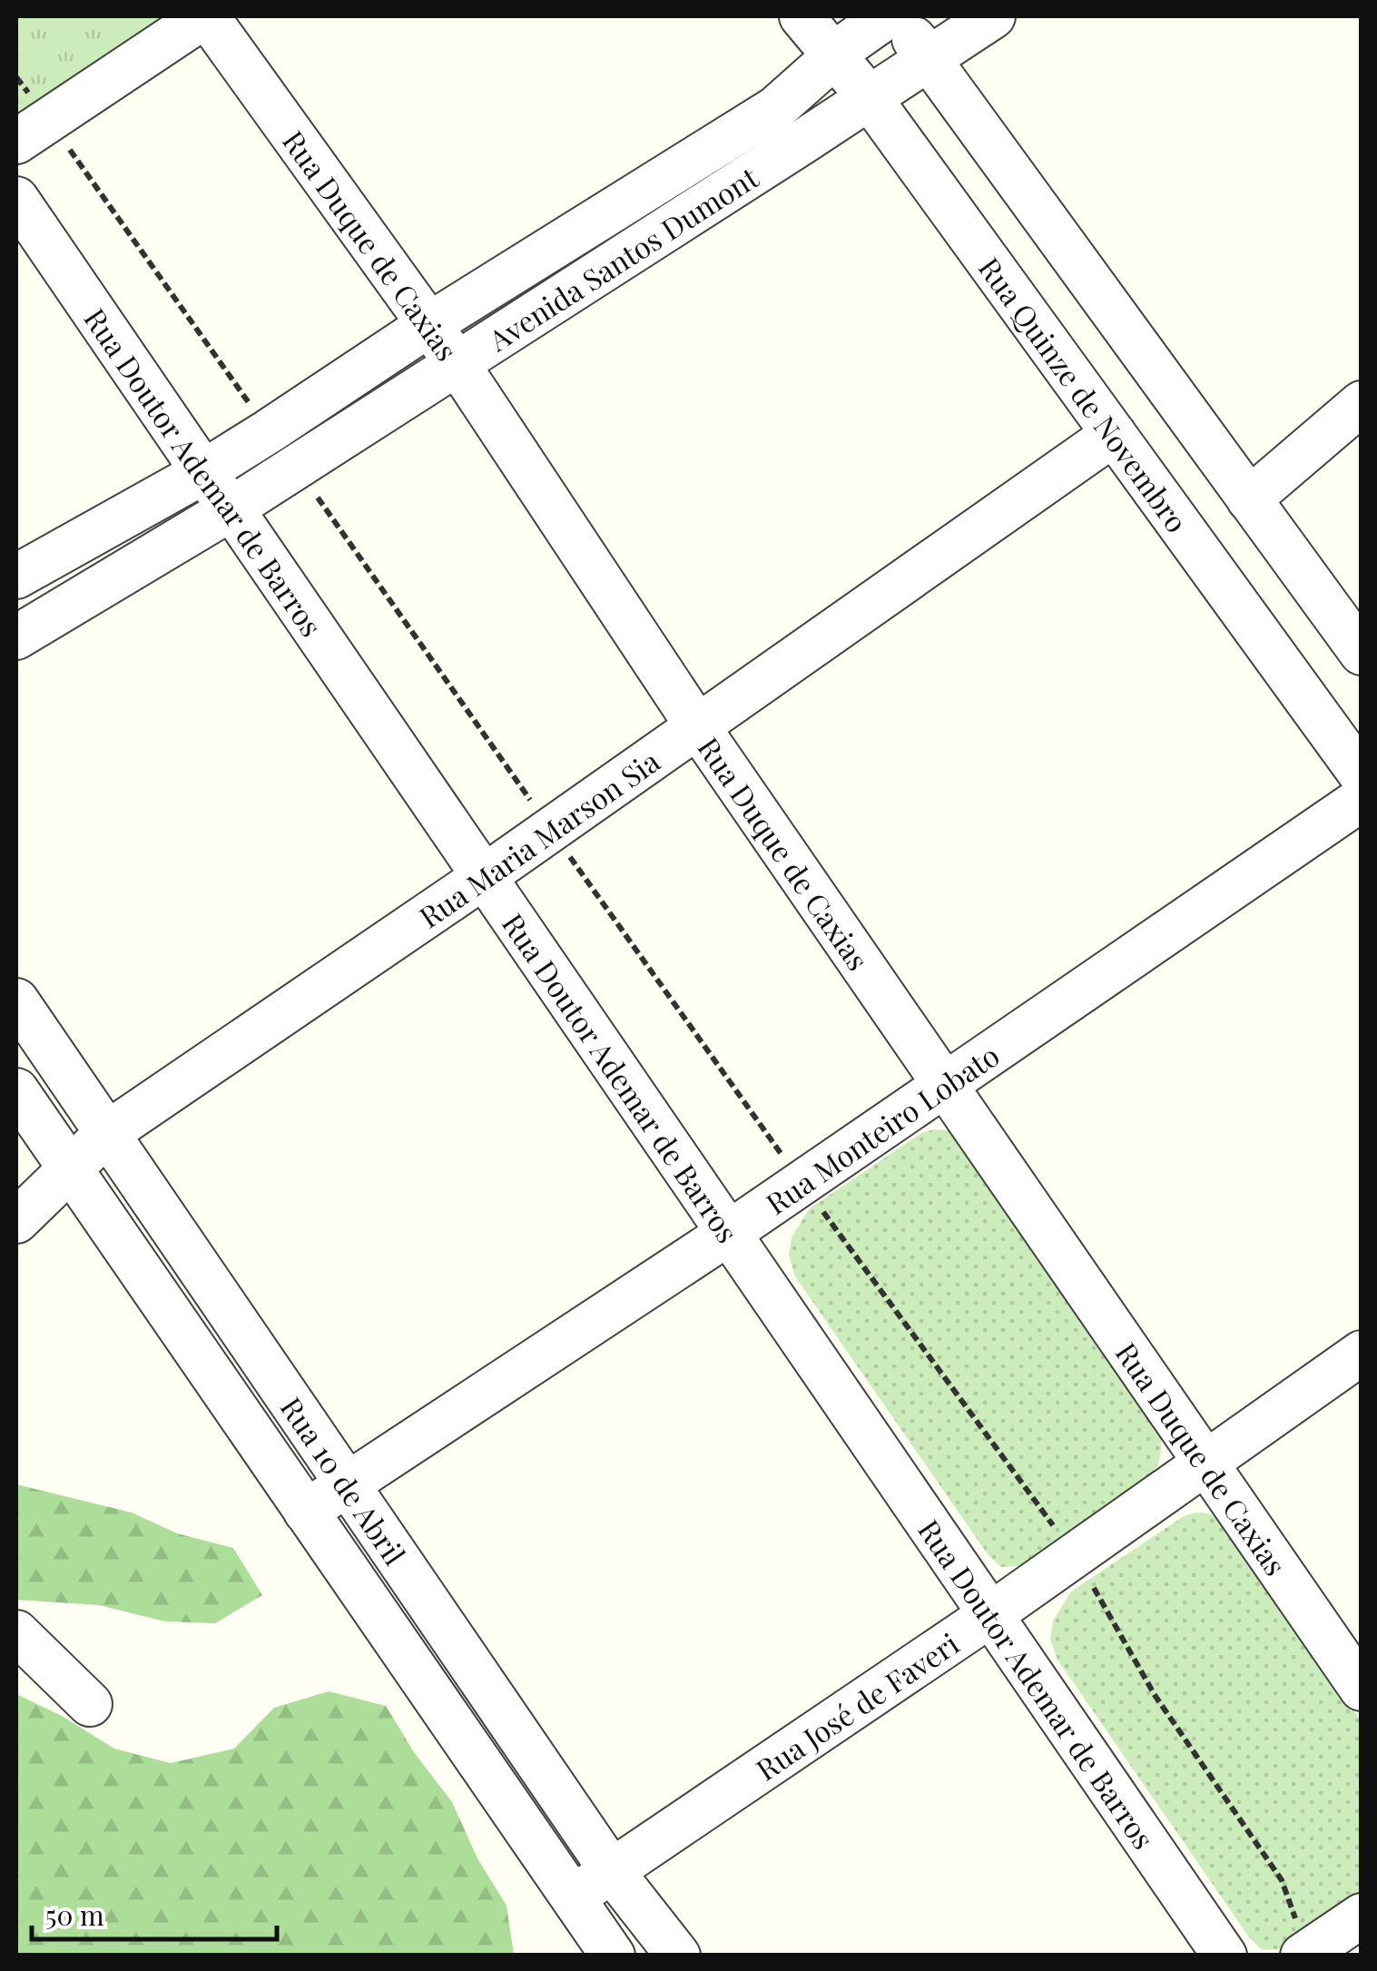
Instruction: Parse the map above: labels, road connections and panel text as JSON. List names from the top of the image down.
{
  "streets": {
    "street": [
      "Rua Duque de Caxias",
      "Avenida Santos Dumont",
      "Rua Quinze de Novembro",
      "Rua Doutor Ademar de Barros",
      "Rua Maria Marson Sia",
      "Rua Monteiro Lobato",
      "Rua 10 de Abril",
      "Rua José de Faveri"
    ]
  },
  "crossings": [
    ["Rua Duque de Caxias", "Avenida Santos Dumont"],
    ["Rua Duque de Caxias", "Rua Maria Marson Sia"],
    ["Rua Duque de Caxias", "Rua Monteiro Lobato"],
    ["Rua Duque de Caxias", "Rua José de Faveri"],
    ["Avenida Santos Dumont", "Rua Quinze de Novembro"],
    ["Avenida Santos Dumont", "Rua Doutor Ademar de Barros"],
    ["Rua Quinze de Novembro", "Rua Maria Marson Sia"],
    ["Rua Doutor Ademar de Barros", "Rua Maria Marson Sia"],
    ["Rua Doutor Ademar de Barros", "Rua Monteiro Lobato"],
    ["Rua Doutor Ademar de Barros", "Rua José de Faveri"],
    ["Rua Maria Marson Sia", "Rua 10 de Abril"],
    ["Rua Monteiro Lobato", "Rua 10 de Abril"],
    ["Rua 10 de Abril", "Rua José de Faveri"]
  ],
  "scale_bar": "50 m"
}
